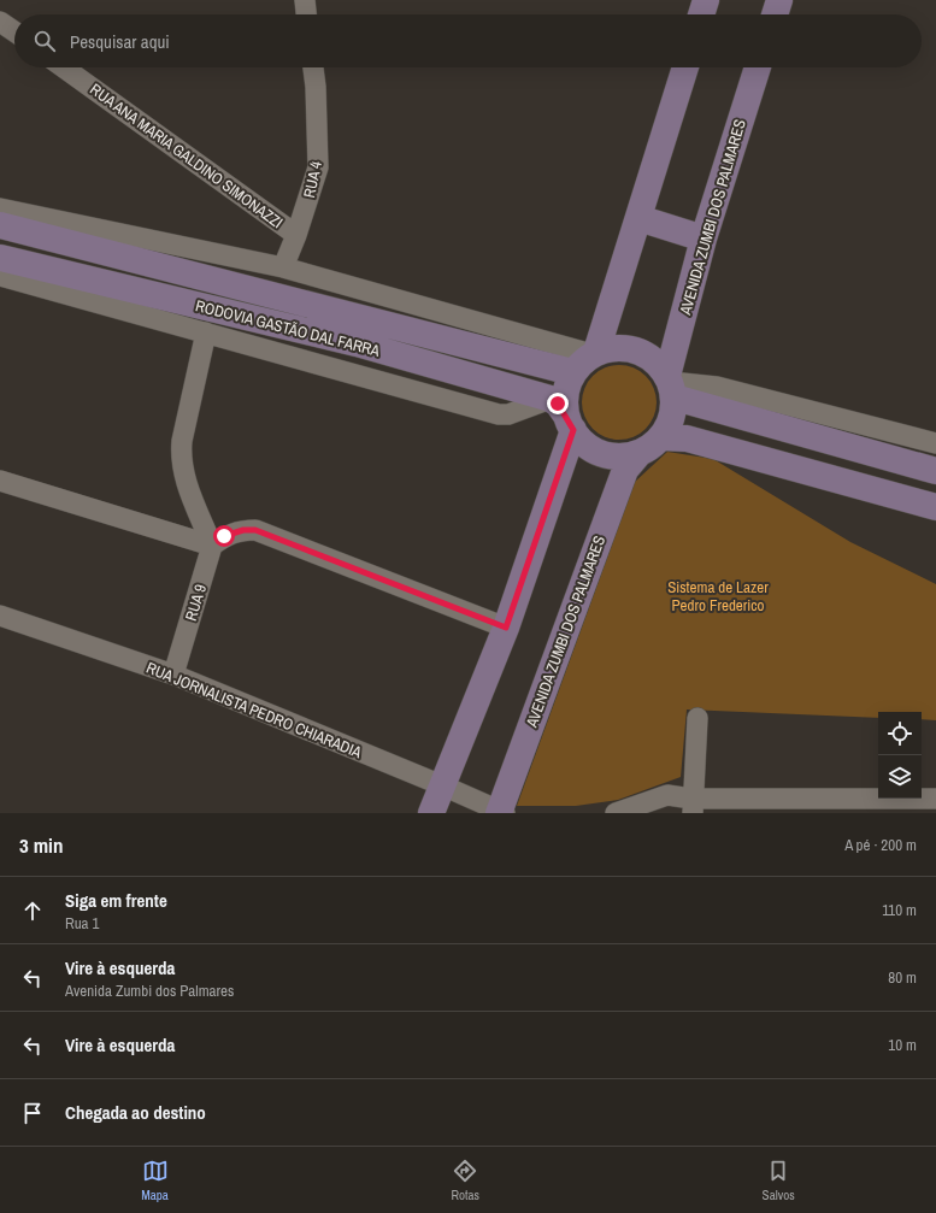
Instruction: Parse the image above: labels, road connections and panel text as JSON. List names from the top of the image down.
{
  "streets": {
    "main road": ["AVENIDA ZUMBI DOS PALMARES", "RODOVIA GASTÃO DAL FARRA"],
    "street": [
      "RUA ANA MARIA GALDINO SIMONAZZI",
      "RUA 4",
      "RUA 9",
      "RUA JORNALISTA PEDRO CHIARADIA"
    ]
  },
  "crossings": [
    ["RUA ANA MARIA GALDINO SIMONAZZI", "RUA 4"],
    ["AVENIDA ZUMBI DOS PALMARES", "RODOVIA GASTÃO DAL FARRA"],
    ["AVENIDA ZUMBI DOS PALMARES", "RUA JORNALISTA PEDRO CHIARADIA"],
    ["RUA 9", "RUA JORNALISTA PEDRO CHIARADIA"]
  ],
  "parks": ["Sistema de Lazer Pedro Frederico"],
  "page": {
    "search": "Pesquisar aqui",
    "heading": ["3 min", "A pé · 200 m"],
    "list": [
      ["Siga em frente", "Rua 1", "110 m"],
      ["Vire à esquerda", "Avenida Zumbi dos Palmares", "80 m"],
      ["Vire à esquerda", "10 m"],
      "Chegada ao destino"
    ],
    "nav": ["Mapa", "Rotas", "Salvos"]
  }
}
